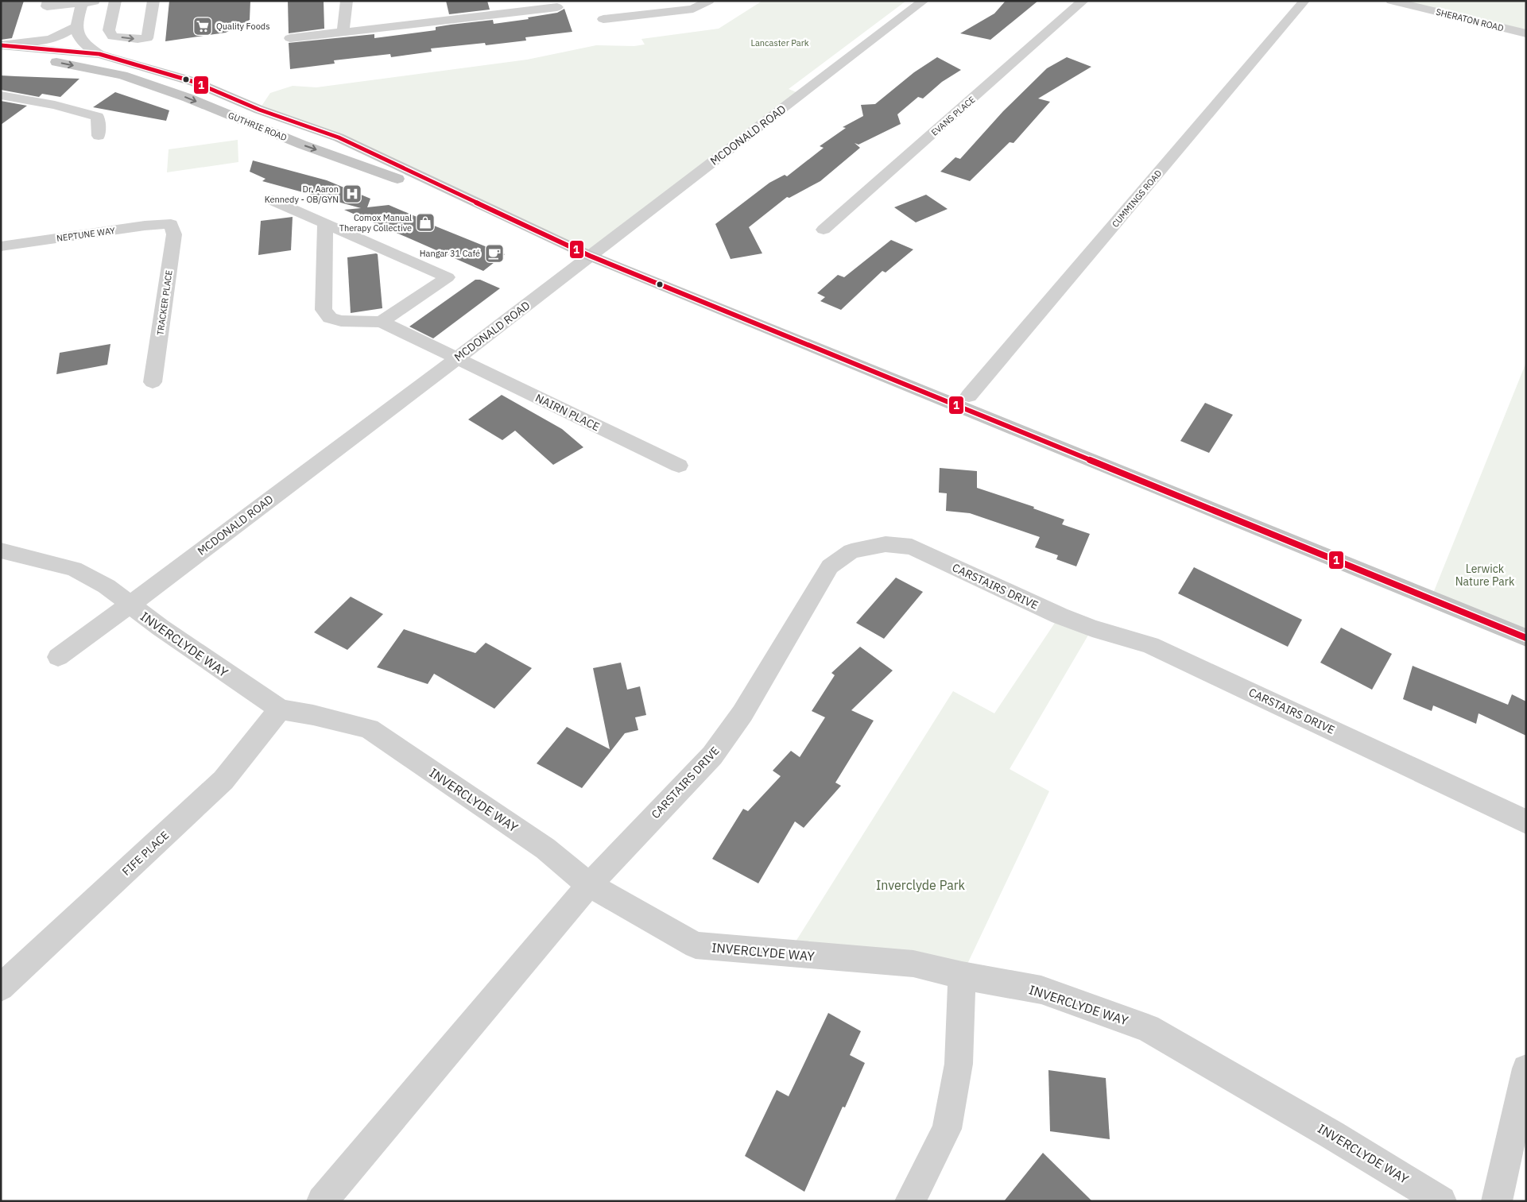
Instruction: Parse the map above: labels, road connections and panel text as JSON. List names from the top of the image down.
{
  "streets": {
    "main road": ["GUTHRIE ROAD"],
    "street": [
      "SHERATON ROAD",
      "EVANS PLACE",
      "MCDONALD ROAD",
      "CUMMINGS ROAD",
      "NEPTUNE WAY",
      "TRACKER PLACE",
      "NAIRN PLACE",
      "CARSTAIRS DRIVE",
      "INVERCLYDE WAY",
      "FIFE PLACE"
    ]
  },
  "crossings": [
    ["GUTHRIE ROAD", "MCDONALD ROAD"],
    ["MCDONALD ROAD", "NAIRN PLACE"],
    ["MCDONALD ROAD", "INVERCLYDE WAY"],
    ["NEPTUNE WAY", "TRACKER PLACE"],
    ["CARSTAIRS DRIVE", "INVERCLYDE WAY"],
    ["INVERCLYDE WAY", "FIFE PLACE"]
  ],
  "parks": ["Lancaster Park", "Lerwick Nature Park", "Inverclyde Park"],
  "places": {
    "supermarket": ["Quality Foods"],
    "hospital": ["Dr. Aaron Kennedy - OB/GYN"],
    "shop": ["Comox Manual Therapy Collective"],
    "cafe": ["Hangar 31 Café"]
  },
  "lines": ["transit line 1"]
}
